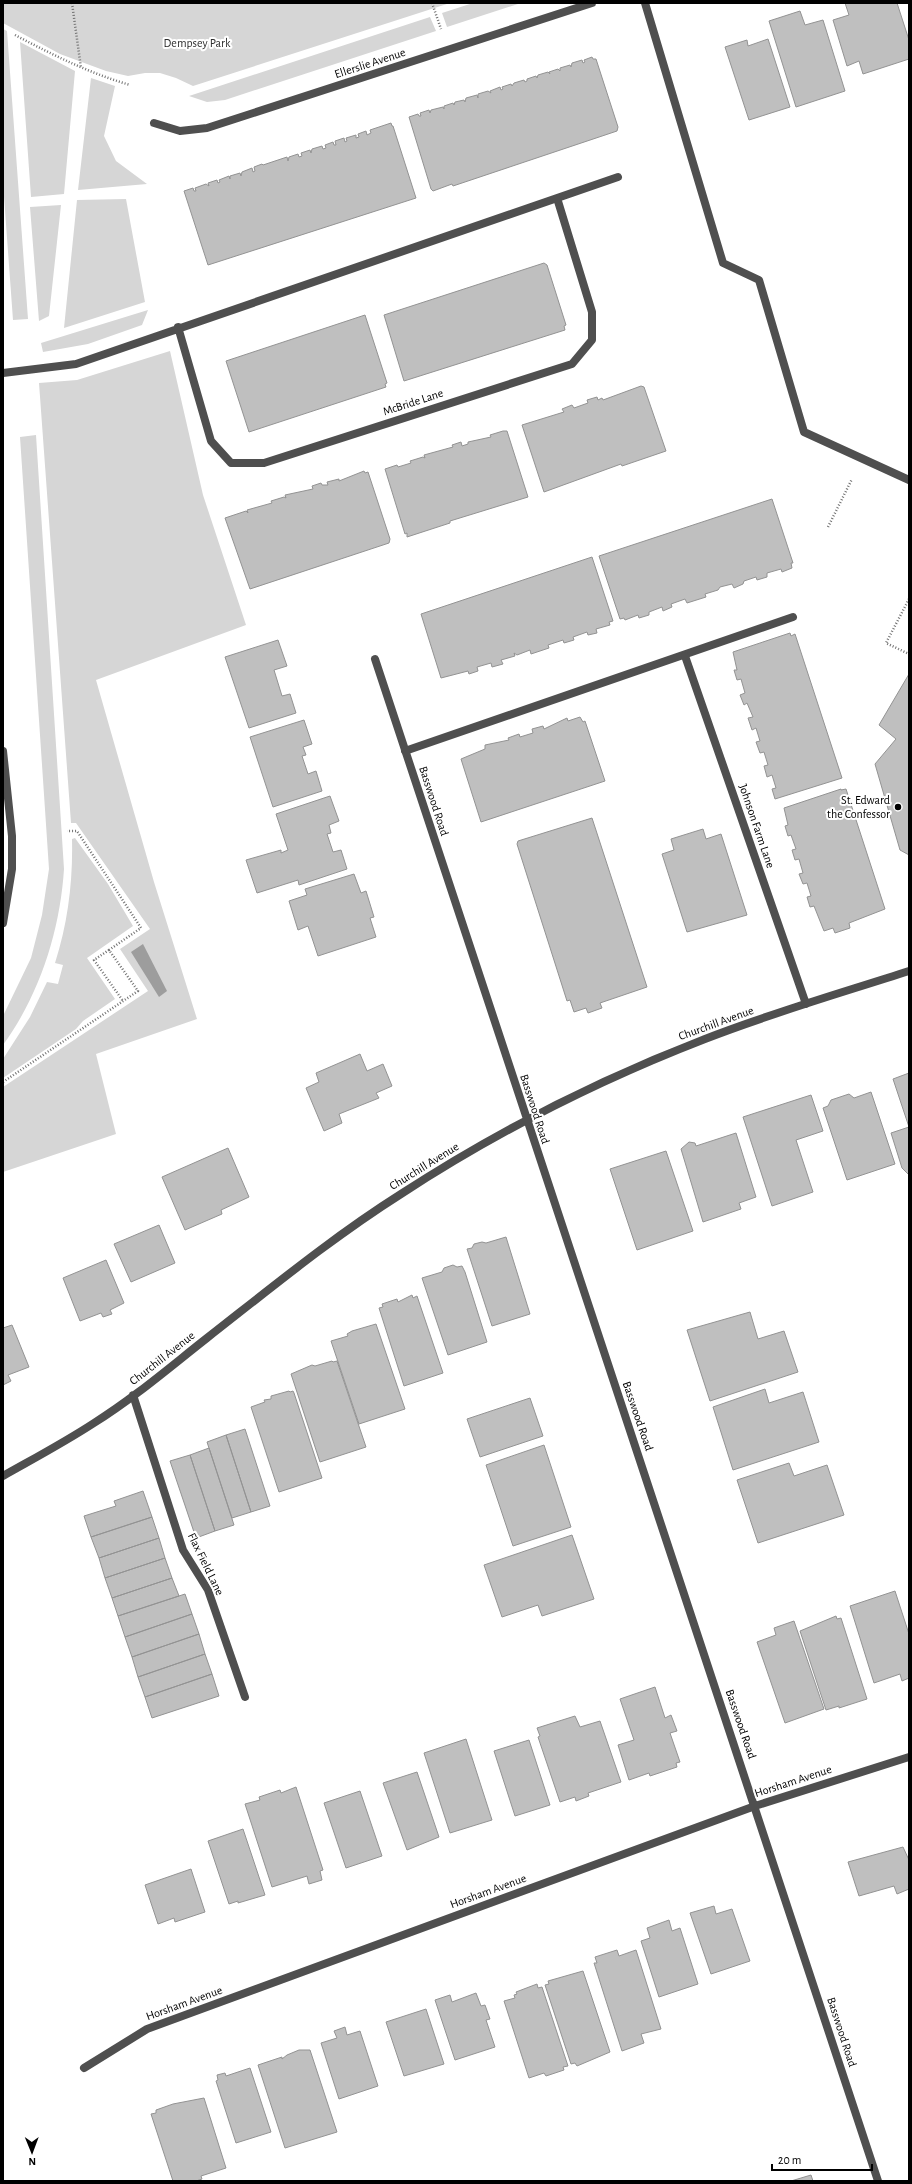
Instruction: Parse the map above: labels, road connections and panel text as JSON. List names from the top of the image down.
{
  "streets": {
    "street": [
      "Ellerslie Avenue",
      "McBride Lane",
      "Basswood Road",
      "Johnson Farm Lane",
      "Churchill Avenue",
      "Flax Field Lane",
      "Horsham Avenue"
    ]
  },
  "crossings": [
    ["Basswood Road", "Churchill Avenue"],
    ["Basswood Road", "Horsham Avenue"],
    ["Johnson Farm Lane", "Churchill Avenue"],
    ["Churchill Avenue", "Flax Field Lane"]
  ],
  "parks": ["Dempsey Park"],
  "places": ["St. Edward the Confessor"],
  "scale_bar": "20 m",
  "north": "bottom"
}
